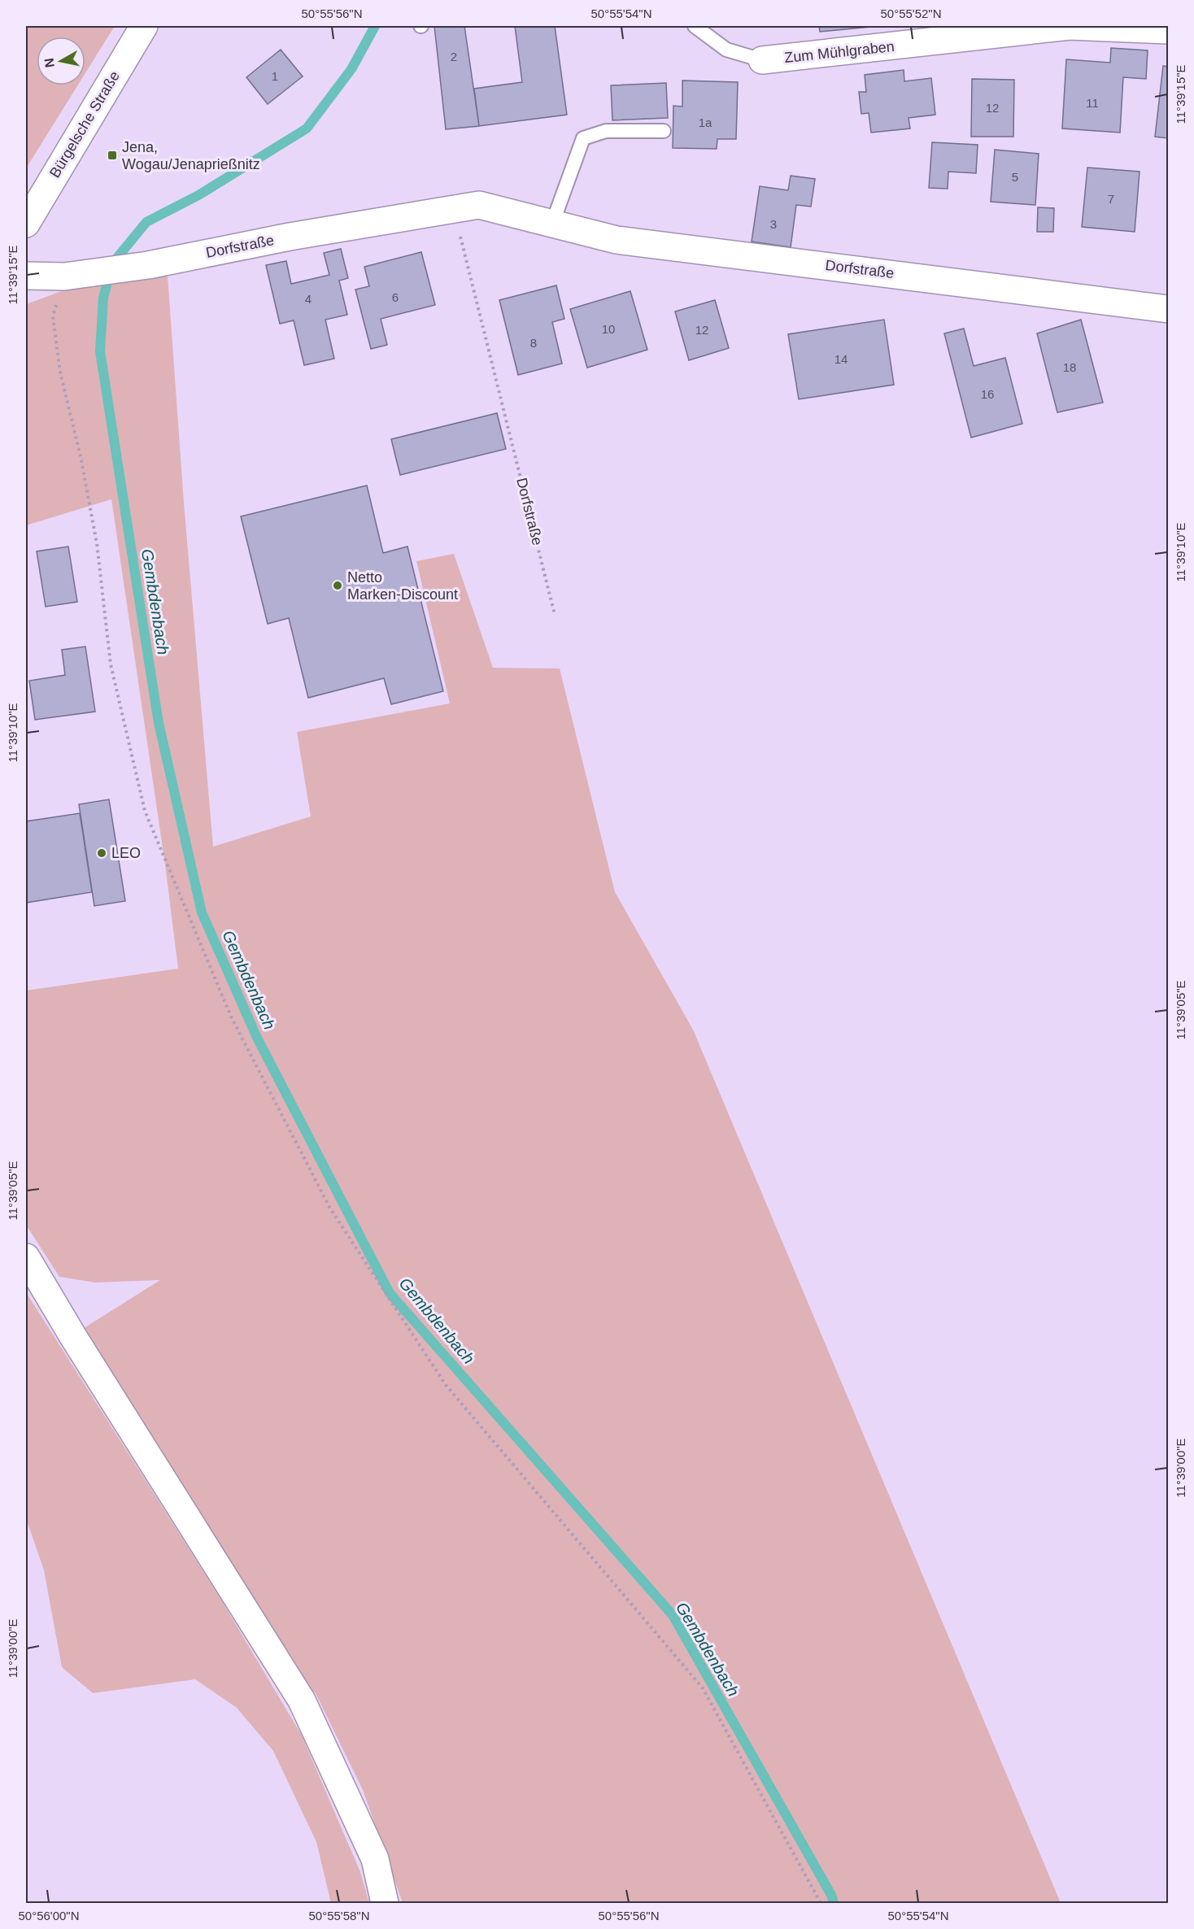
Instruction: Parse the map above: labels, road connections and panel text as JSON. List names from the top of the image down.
{
  "streets": {
    "street": ["Zum Mühlgraben", "Bürgelsche Straße", "Dorfstraße"]
  },
  "water": ["Gembdenbach"],
  "places": {
    "transit": ["Jena, Wogau/Jenaprießnitz"],
    "other": ["Netto Marken-Discount", "LEO"]
  },
  "house_numbers": [
    "2",
    "1",
    "11",
    "12",
    "1a",
    "5",
    "7",
    "3",
    "6",
    "4",
    "10",
    "12",
    "8",
    "14",
    "18",
    "16"
  ],
  "north": "left",
  "coordinates": [
    "50°55'56\"N",
    "50°55'54\"N",
    "50°55'52\"N",
    "11°39'15\"E",
    "11°39'10\"E",
    "11°39'05\"E",
    "11°39'00\"E",
    "50°56'00\"N",
    "50°55'58\"N"
  ]
}
